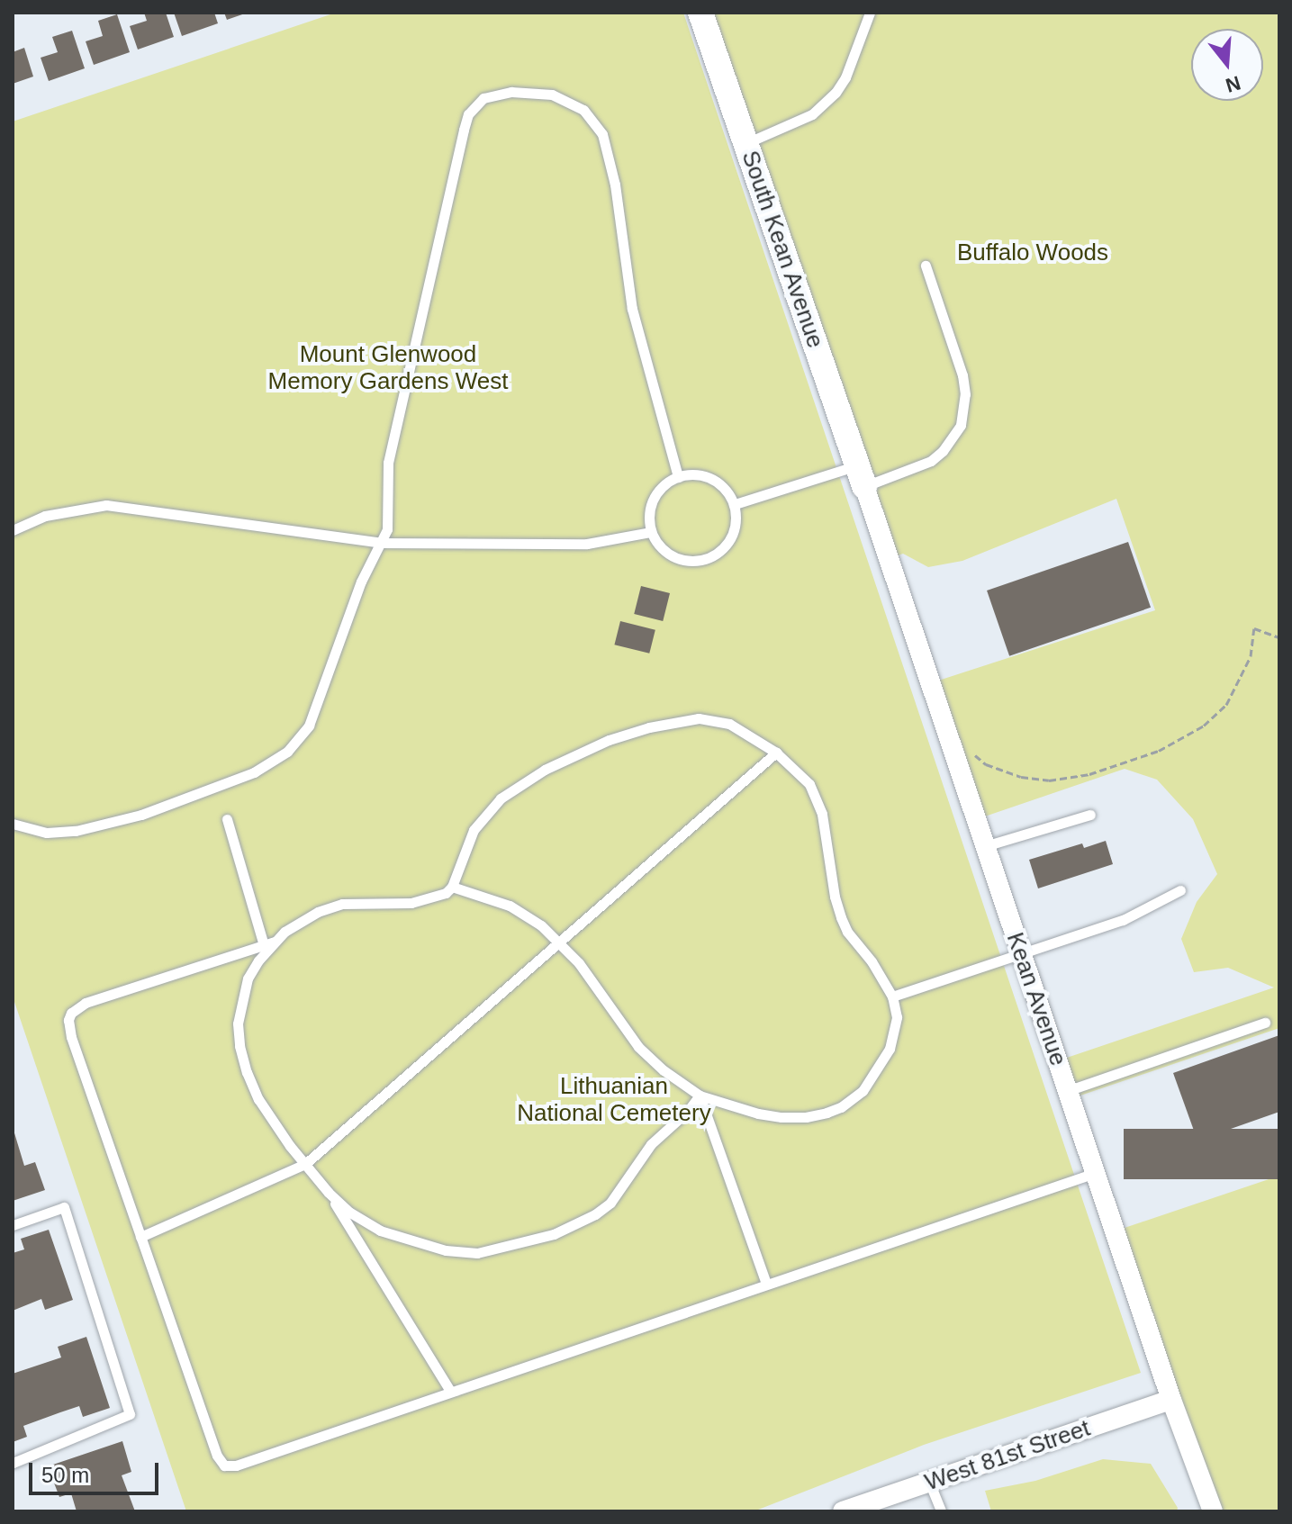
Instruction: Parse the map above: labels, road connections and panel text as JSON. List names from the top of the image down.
{
  "streets": {
    "street": ["South Kean Avenue", "Kean Avenue", "West 81st Street"]
  },
  "crossings": [
    ["South Kean Avenue", "Kean Avenue"],
    ["Kean Avenue", "West 81st Street"]
  ],
  "parks": ["Buffalo Woods", "Mount Glenwood Memory Gardens West", "Lithuanian National Cemetery"],
  "scale_bar": "50 m",
  "north": "bottom"
}
